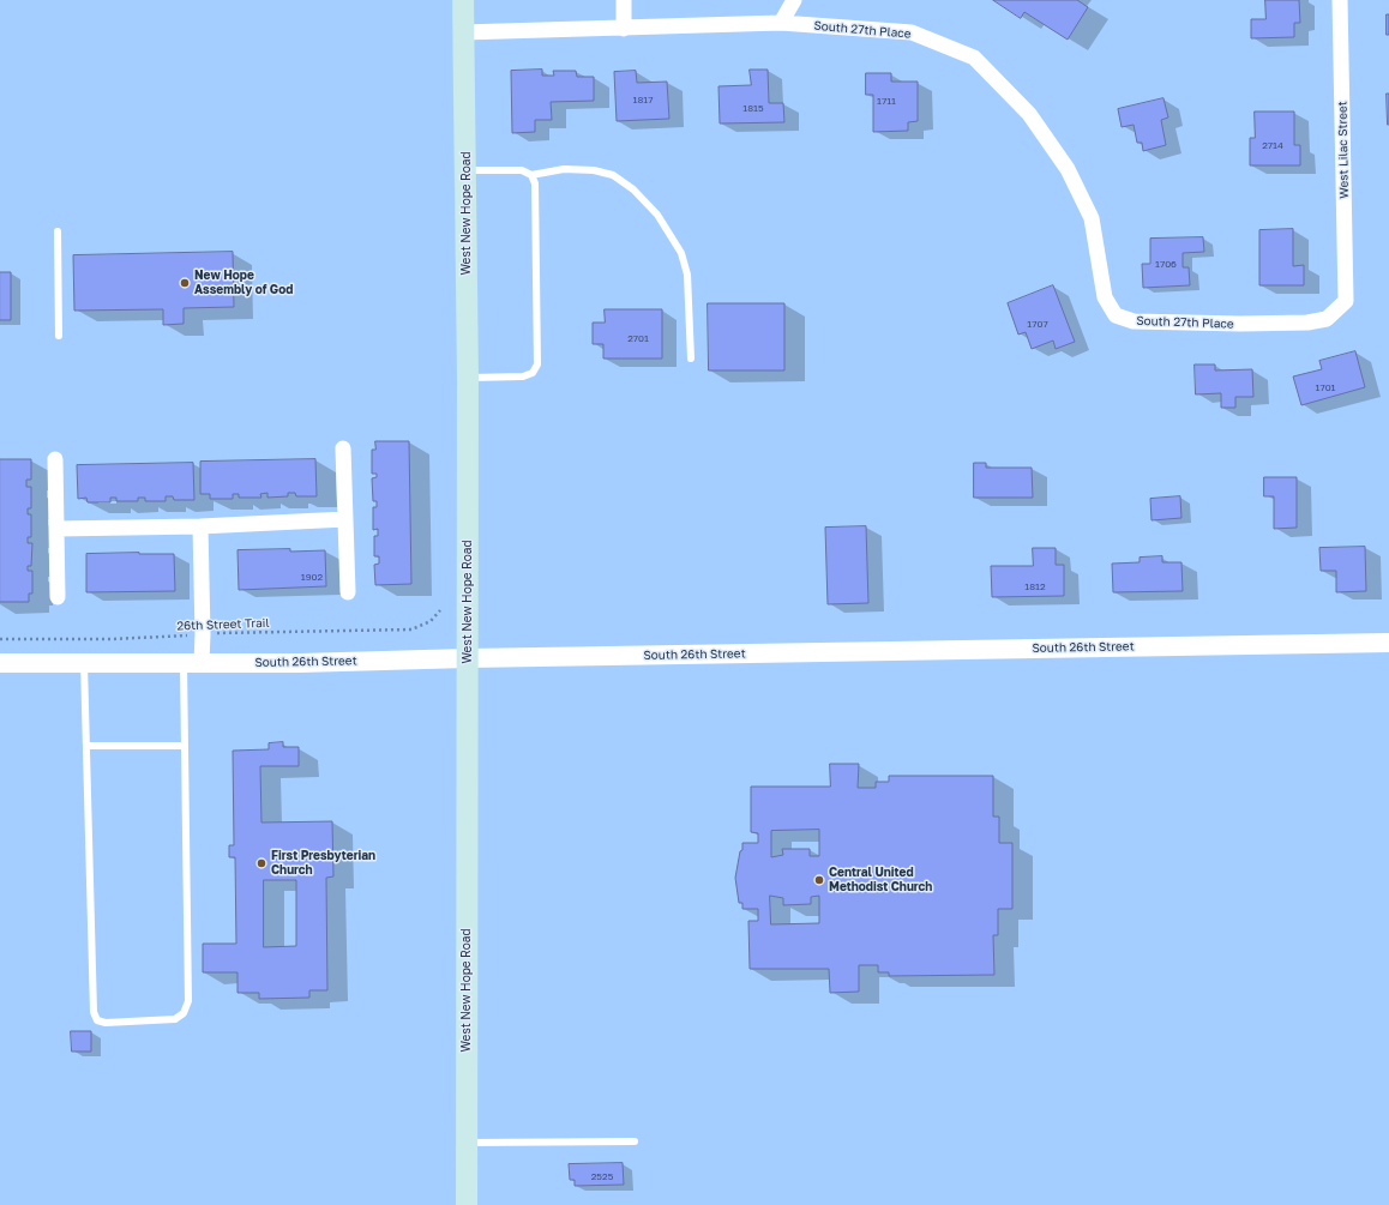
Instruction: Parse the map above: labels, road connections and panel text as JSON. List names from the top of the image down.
{
  "streets": {
    "main road": ["West New Hope Road"],
    "street": ["South 27th Place", "West Lilac Street", "South 26th Street"],
    "path": ["26th Street Trail"]
  },
  "crossings": [
    ["South 27th Place", "West Lilac Street"],
    ["South 27th Place", "West New Hope Road"],
    ["West New Hope Road", "South 26th Street"]
  ],
  "places": ["New Hope Assembly of God", "First Presbyterian Church", "Central United Methodist Church"],
  "house_numbers": [
    "1817",
    "1711",
    "1815",
    "2714",
    "1706",
    "1707",
    "2701",
    "1701",
    "1902",
    "1812",
    "2525"
  ]
}
